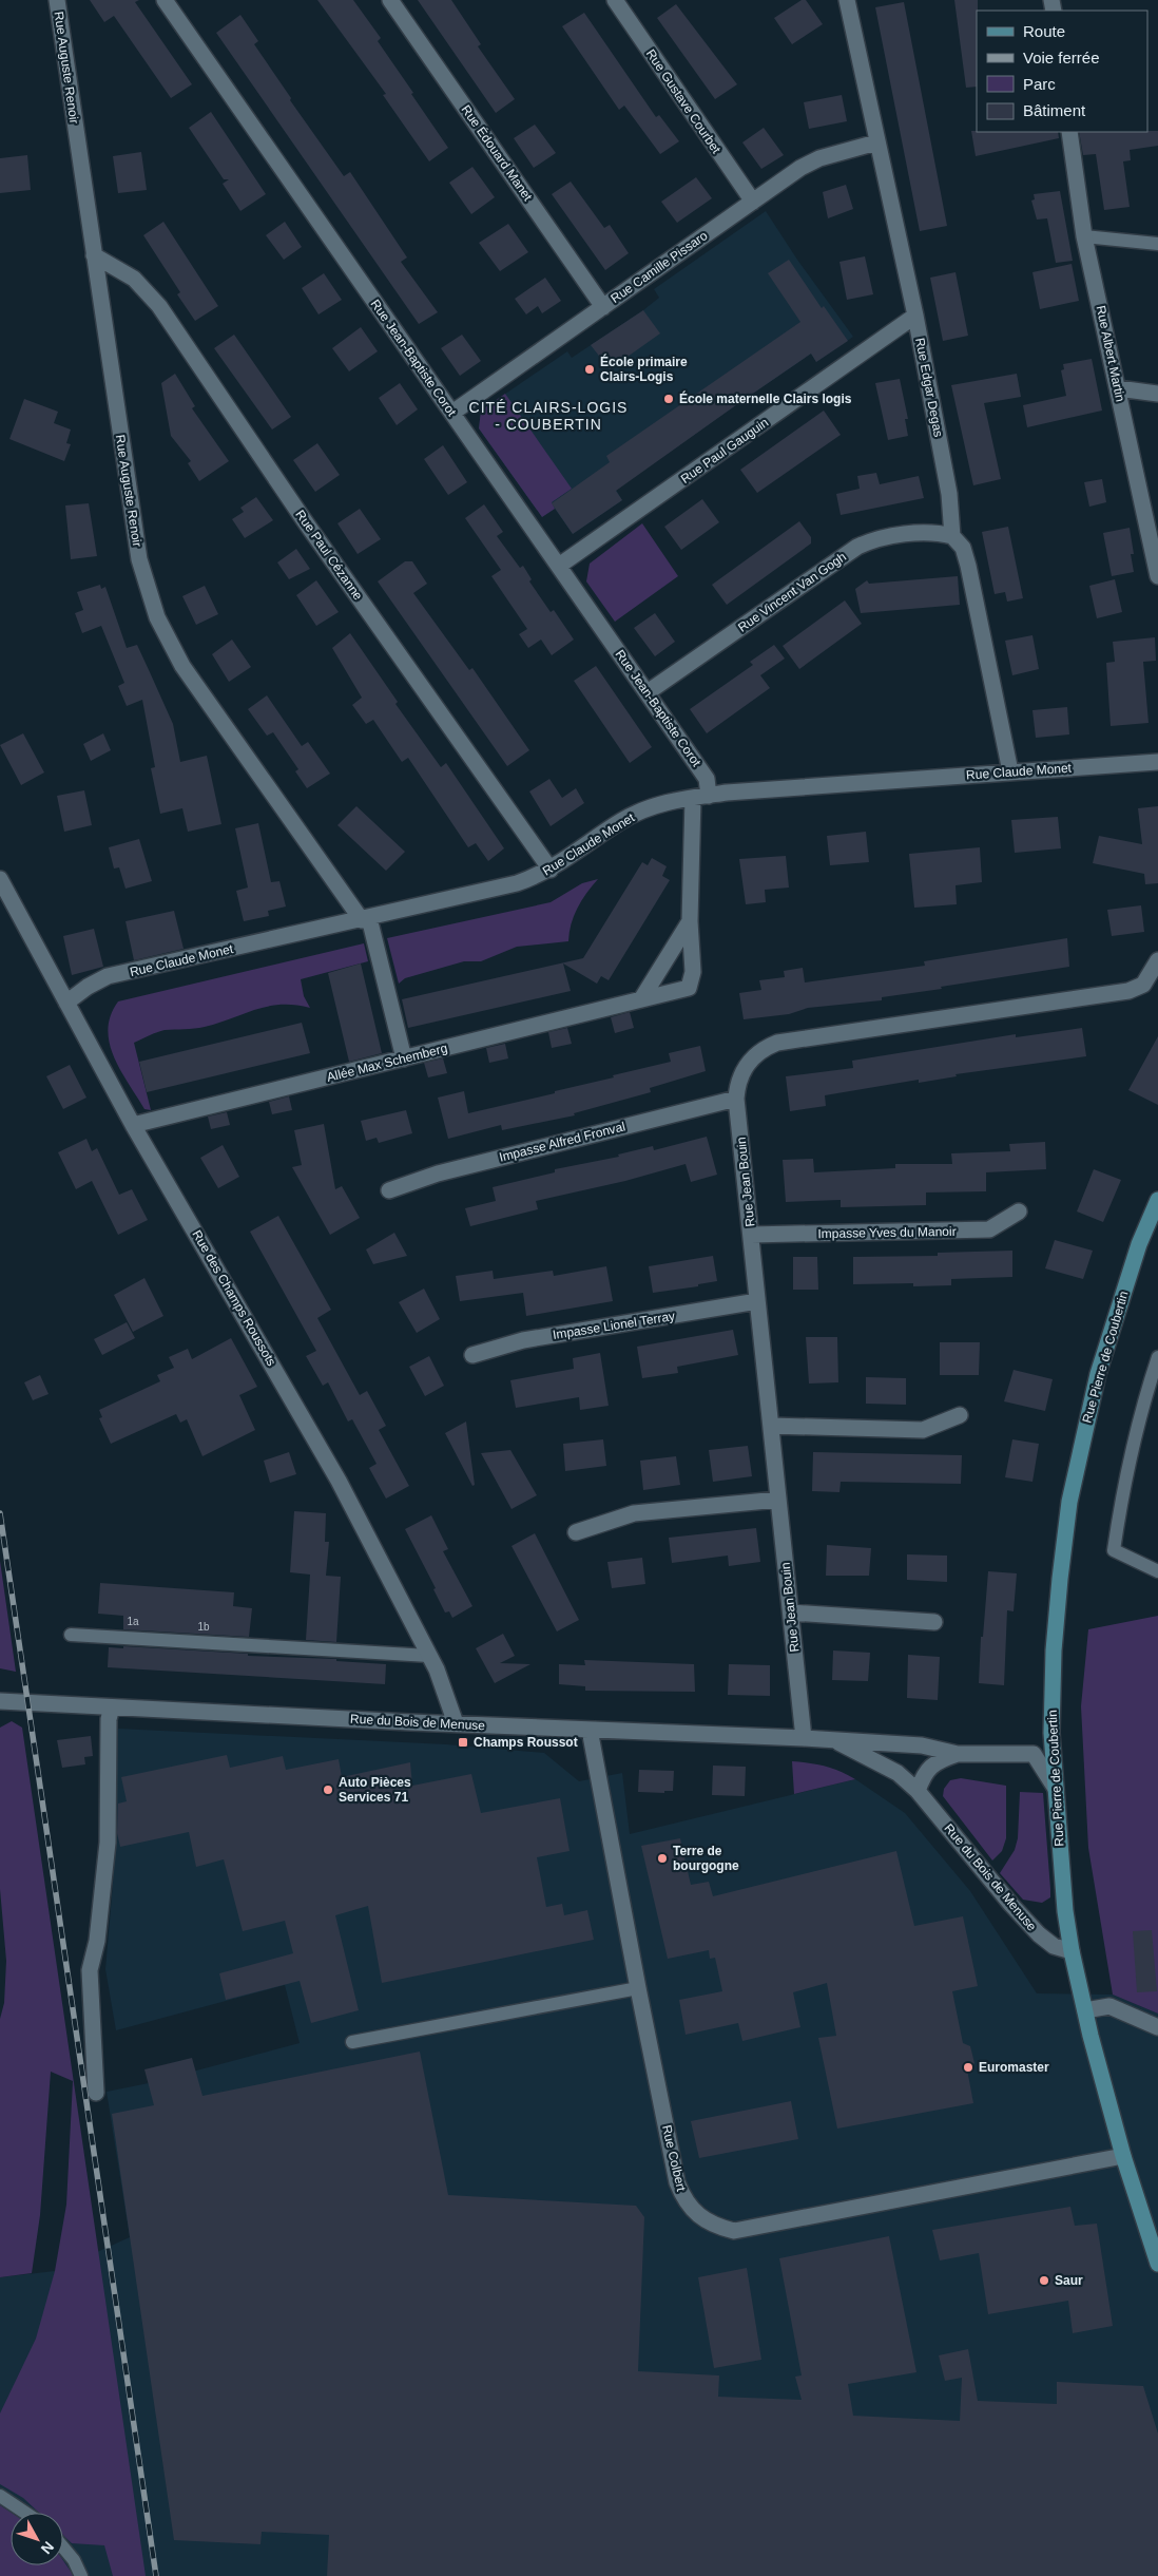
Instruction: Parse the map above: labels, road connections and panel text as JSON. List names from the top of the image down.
{
  "streets": {
    "main road": ["Rue Pierre de Coubertin"],
    "street": [
      "Rue Auguste Renoir",
      "Rue Gustave Courbet",
      "Rue Édouard Manet",
      "Rue Camille Pissaro",
      "Rue Albert Martin",
      "Rue Jean-Baptiste Corot",
      "Rue Edgar Degas",
      "Rue Paul Gauguin",
      "Rue Paul Cézanne",
      "Rue Vincent Van Gogh",
      "Rue Claude Monet",
      "Allée Max Schemberg",
      "Impasse Alfred Fronval",
      "Rue Jean Bouin",
      "Impasse Yves du Manoir",
      "Rue des Champs Roussots",
      "Impasse Lionel Terray",
      "Rue du Bois de Menuse",
      "Rue Colbert"
    ]
  },
  "crossings": [
    ["Rue Auguste Renoir", "Rue Paul Cézanne"],
    ["Rue Auguste Renoir", "Rue Claude Monet"],
    ["Rue Gustave Courbet", "Rue Camille Pissaro"],
    ["Rue Édouard Manet", "Rue Camille Pissaro"],
    ["Rue Camille Pissaro", "Rue Jean-Baptiste Corot"],
    ["Rue Camille Pissaro", "Rue Edgar Degas"],
    ["Rue Jean-Baptiste Corot", "Rue Paul Gauguin"],
    ["Rue Jean-Baptiste Corot", "Rue Vincent Van Gogh"],
    ["Rue Jean-Baptiste Corot", "Rue Claude Monet"],
    ["Rue Edgar Degas", "Rue Paul Gauguin"],
    ["Rue Edgar Degas", "Rue Vincent Van Gogh"],
    ["Rue Edgar Degas", "Rue Claude Monet"],
    ["Rue Paul Cézanne", "Rue Claude Monet"],
    ["Rue Claude Monet", "Allée Max Schemberg"],
    ["Rue Claude Monet", "Rue des Champs Roussots"],
    ["Allée Max Schemberg", "Rue des Champs Roussots"],
    ["Impasse Alfred Fronval", "Rue Jean Bouin"],
    ["Rue Jean Bouin", "Impasse Yves du Manoir"],
    ["Rue Jean Bouin", "Impasse Lionel Terray"],
    ["Rue Jean Bouin", "Rue du Bois de Menuse"],
    ["Rue des Champs Roussots", "Rue du Bois de Menuse"],
    ["Rue Pierre de Coubertin", "Rue du Bois de Menuse"],
    ["Rue Pierre de Coubertin", "Rue Colbert"],
    ["Rue du Bois de Menuse", "Rue Colbert"]
  ],
  "districts": ["CITÉ CLAIRS-LOGIS - COUBERTIN"],
  "places": {
    "other": [
      "École primaire Clairs-Logis",
      "École maternelle Clairs logis",
      "Auto Pièces Services 71",
      "Terre de bourgogne",
      "Euromaster",
      "Saur"
    ],
    "transit": ["Champs Roussot"]
  },
  "house_numbers": ["1a", "1b"],
  "legend": [
    "Route",
    "Voie ferrée",
    "Parc",
    "Bâtiment"
  ],
  "north": "bottom right"
}
